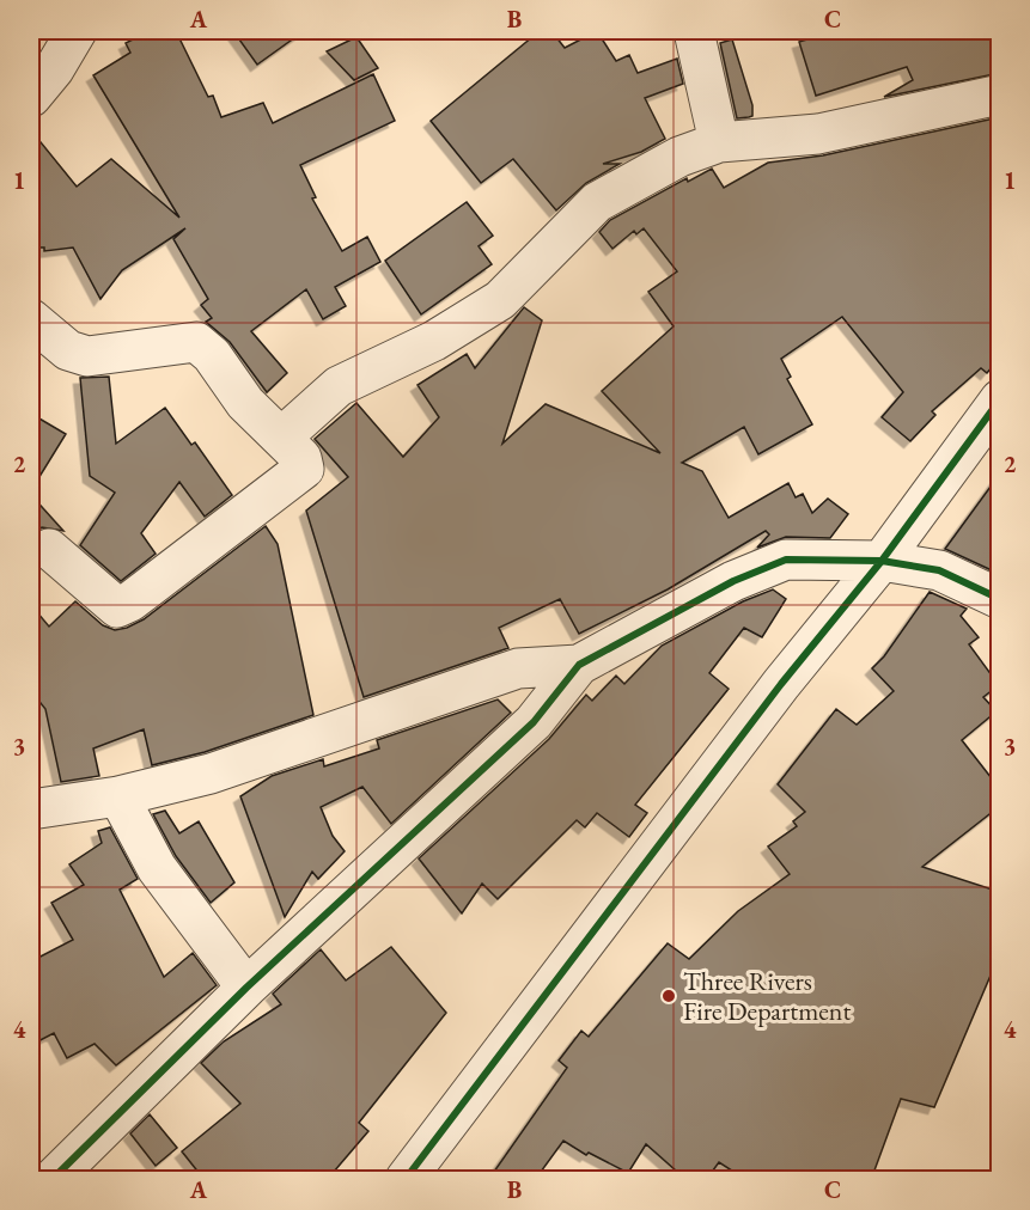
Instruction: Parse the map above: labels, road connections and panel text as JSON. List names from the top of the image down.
{
  "places": ["Three Rivers Fire Department"],
  "grid": {
    "columns": ["A", "B", "C"],
    "rows": [
      "1",
      "2",
      "3",
      "4"
    ]
  }
}
